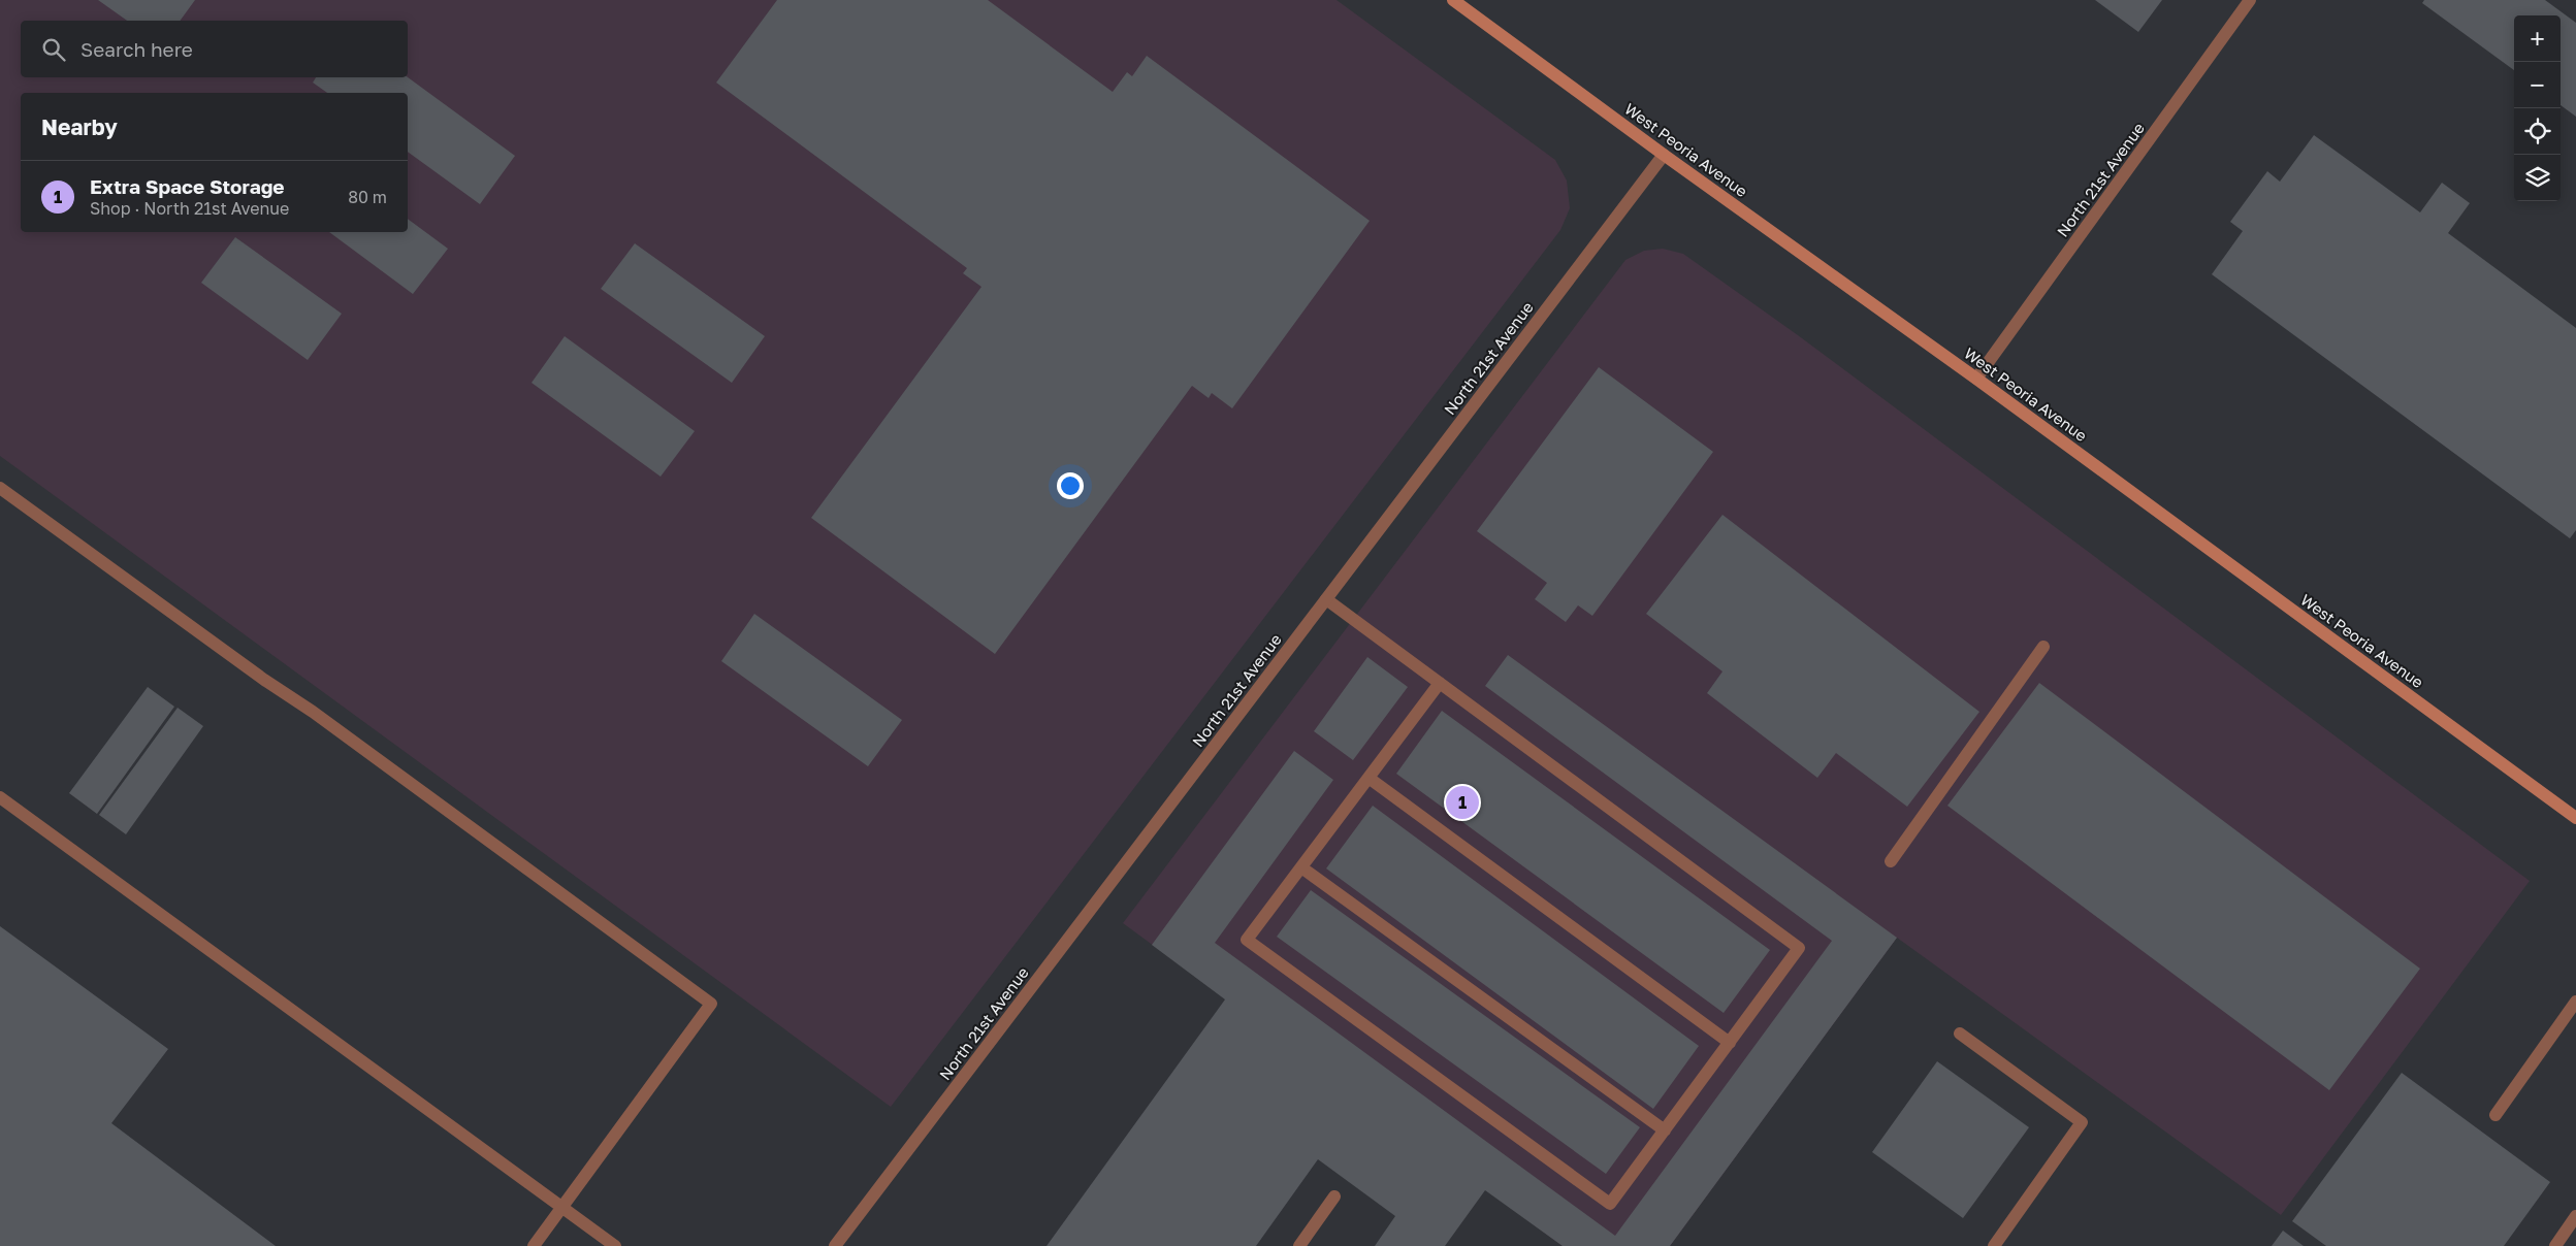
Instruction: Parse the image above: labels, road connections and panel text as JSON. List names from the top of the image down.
{
  "streets": {
    "main road": ["West Peoria Avenue"],
    "street": ["North 21st Avenue"]
  },
  "crossings": [
    ["West Peoria Avenue", "North 21st Avenue"]
  ],
  "page": {
    "map_buttons": ["+", "−"],
    "search": "Search here",
    "heading": "Nearby",
    "list": [
      {
        "mark": "1",
        "name": "Extra Space Storage",
        "note": "Shop · North 21st Avenue",
        "value": "80 m"
      }
    ],
    "pins": "1"
  }
}
